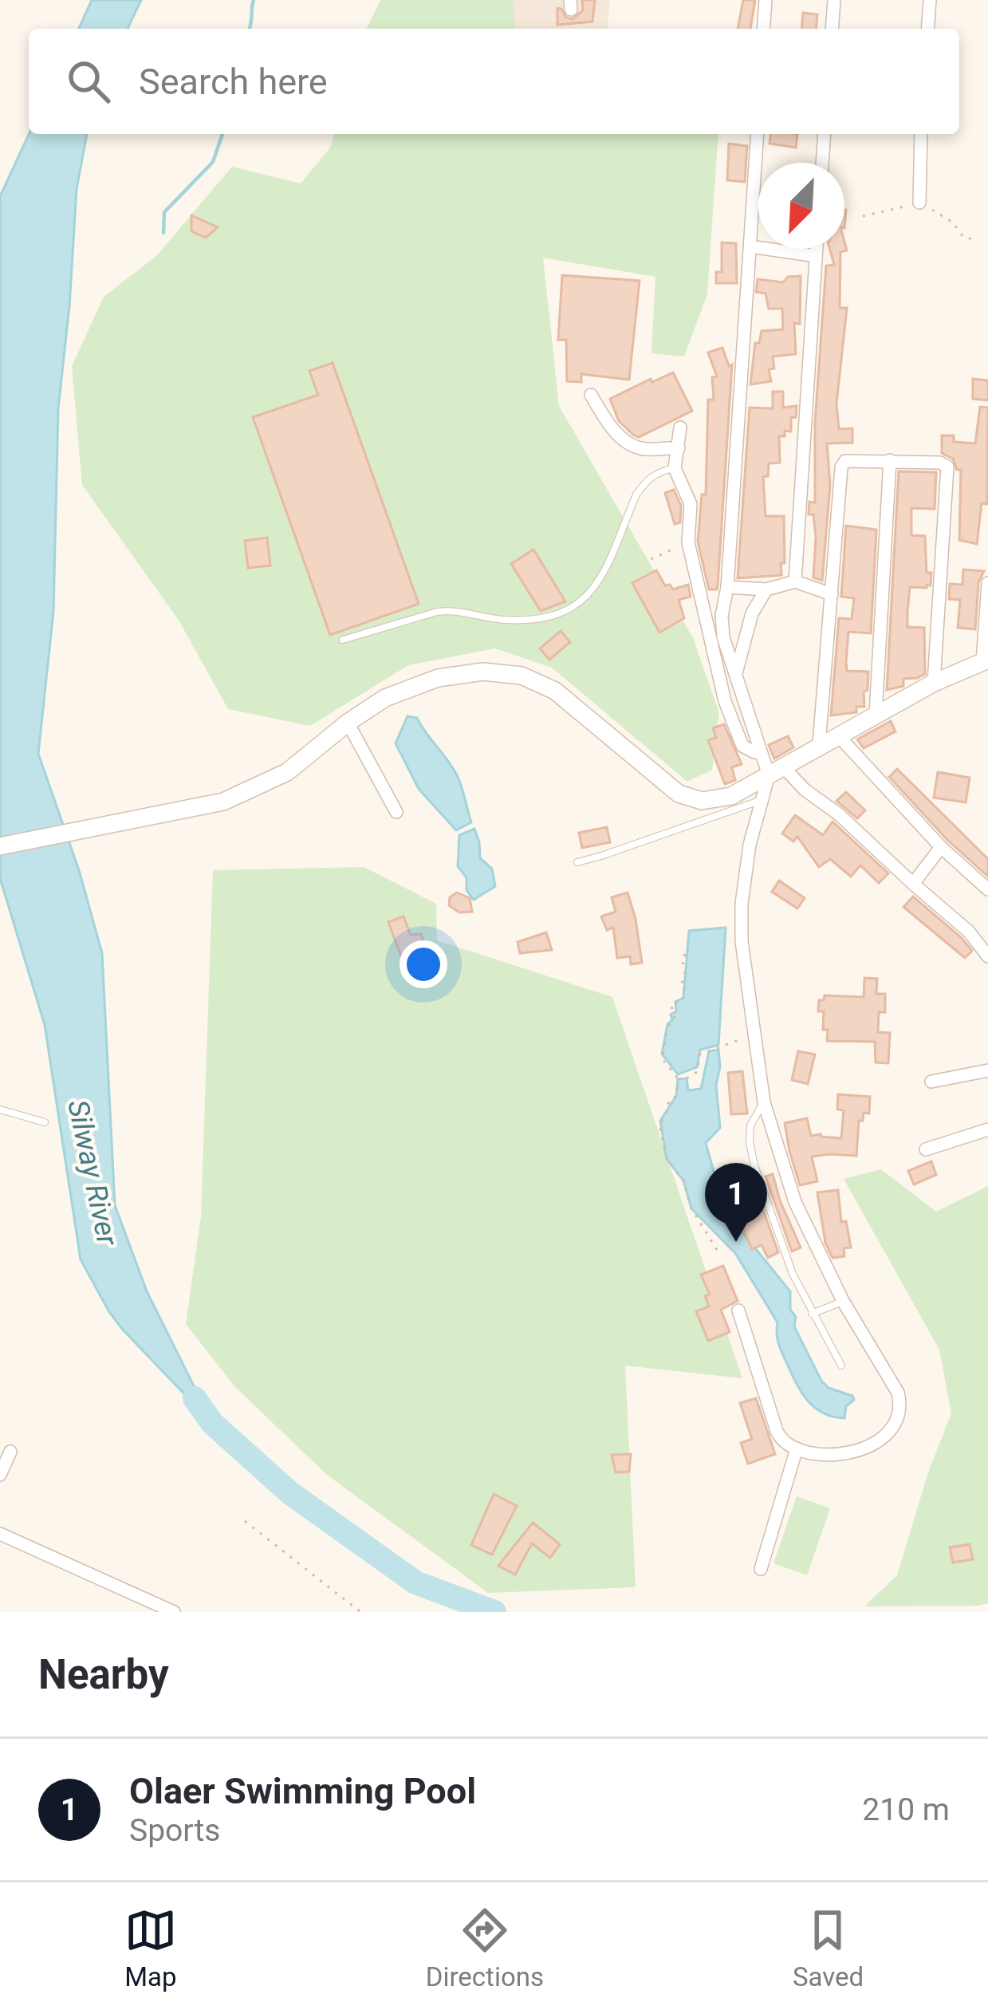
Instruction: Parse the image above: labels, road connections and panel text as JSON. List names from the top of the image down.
{
  "water": ["Silway River"],
  "north": "bottom left",
  "page": {
    "search": "Search here",
    "pins": "1",
    "heading": "Nearby",
    "list": [
      {
        "mark": "1",
        "name": "Olaer Swimming Pool",
        "note": "Sports",
        "value": "210 m"
      }
    ],
    "nav": ["Map", "Directions", "Saved"]
  }
}
